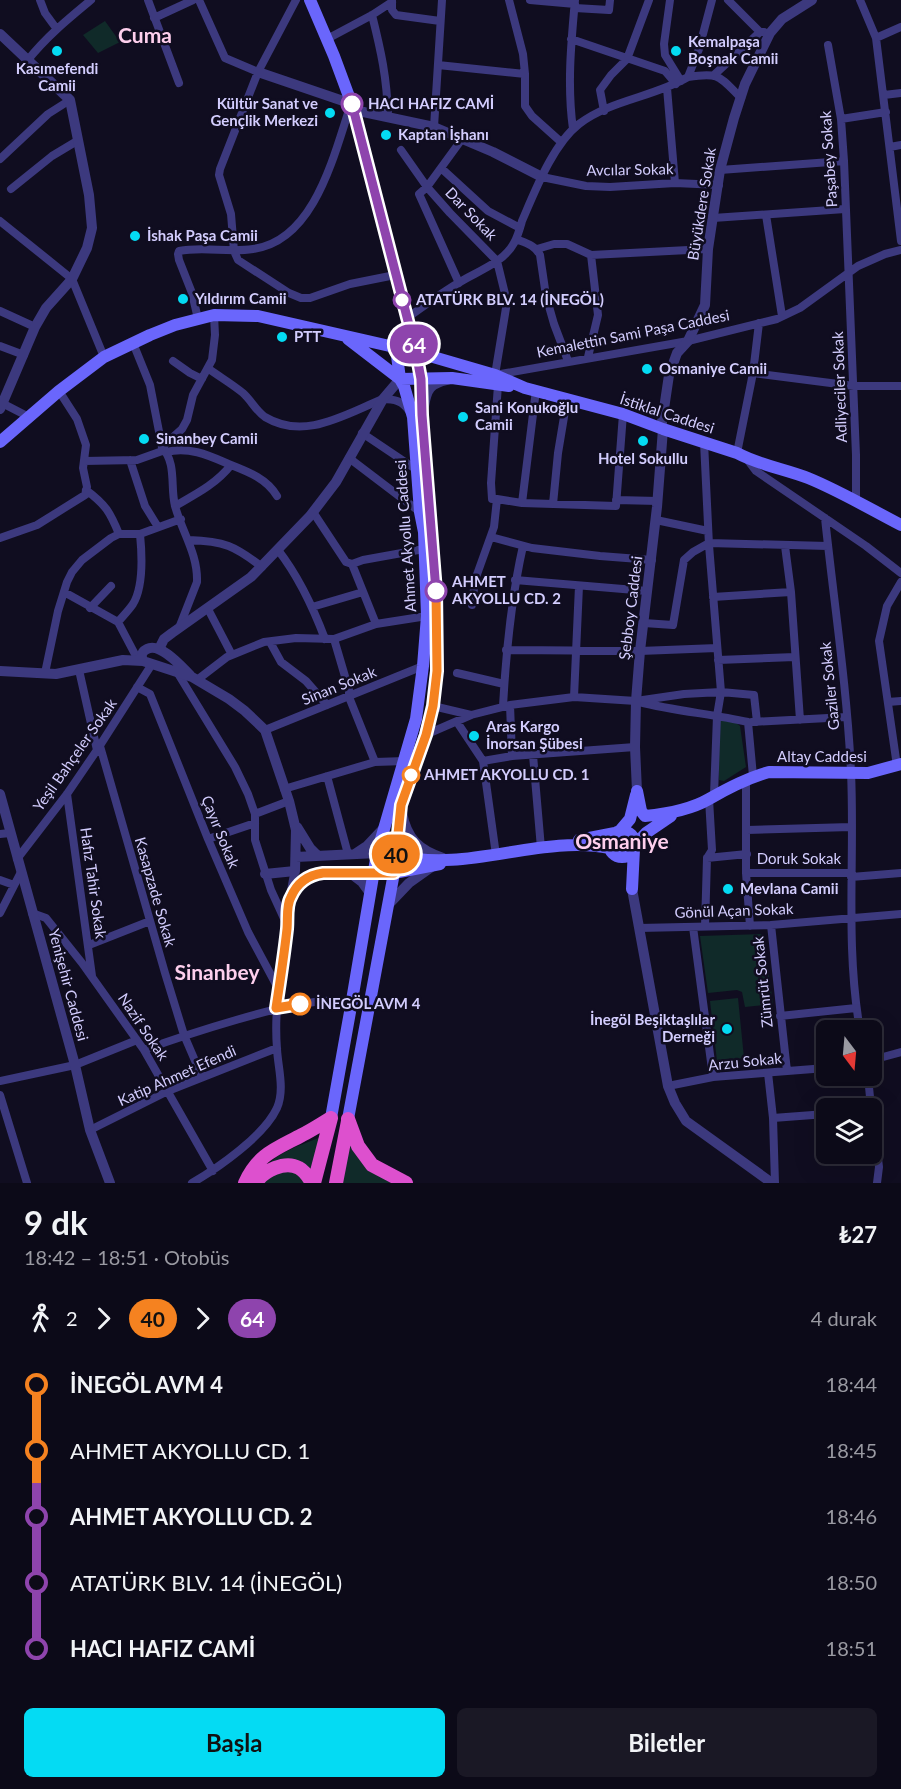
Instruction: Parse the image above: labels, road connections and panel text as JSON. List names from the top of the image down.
{
  "streets": {
    "main road": ["İstiklal Caddesi", "Ahmet Akyollu Caddesi", "Altay Caddesi"],
    "street": [
      "Paşabey Sokak",
      "Avcılar Sokak",
      "Büyükdere Sokak",
      "Dar Sokak",
      "Kemalettin Sami Paşa Caddesi",
      "Adliyeciler Sokak",
      "Şebboy Caddesi",
      "Sinan Sokak",
      "Gaziler Sokak",
      "Yeşil Bahçeler Sokak",
      "Çayır Sokak",
      "Doruk Sokak",
      "Hafız Tahir Sokak",
      "Kasapzade Sokak",
      "Gönül Açan Sokak",
      "Zümrüt Sokak",
      "Yenişehir Caddesi",
      "Nazif Sokak",
      "Arzu Sokak",
      "Katip Ahmet Efendi"
    ]
  },
  "crossings": [
    ["Paşabey Sokak", "Kemalettin Sami Paşa Caddesi"],
    ["Paşabey Sokak", "Adliyeciler Sokak"],
    ["Avcılar Sokak", "Büyükdere Sokak"],
    ["Büyükdere Sokak", "Kemalettin Sami Paşa Caddesi"],
    ["Büyükdere Sokak", "İstiklal Caddesi"],
    ["Büyükdere Sokak", "Şebboy Caddesi"],
    ["Kemalettin Sami Paşa Caddesi", "Adliyeciler Sokak"],
    ["Kemalettin Sami Paşa Caddesi", "İstiklal Caddesi"],
    ["Adliyeciler Sokak", "İstiklal Caddesi"],
    ["İstiklal Caddesi", "Şebboy Caddesi"],
    ["Ahmet Akyollu Caddesi", "Sinan Sokak"],
    ["Gaziler Sokak", "Altay Caddesi"],
    ["Gaziler Sokak", "Doruk Sokak"],
    ["Gaziler Sokak", "Gönül Açan Sokak"],
    ["Yeşil Bahçeler Sokak", "Çayır Sokak"],
    ["Yeşil Bahçeler Sokak", "Hafız Tahir Sokak"],
    ["Yeşil Bahçeler Sokak", "Kasapzade Sokak"],
    ["Yeşil Bahçeler Sokak", "Yenişehir Caddesi"],
    ["Hafız Tahir Sokak", "Nazif Sokak"],
    ["Kasapzade Sokak", "Katip Ahmet Efendi"],
    ["Gönül Açan Sokak", "Zümrüt Sokak"],
    ["Zümrüt Sokak", "Arzu Sokak"],
    ["Yenişehir Caddesi", "Nazif Sokak"],
    ["Yenişehir Caddesi", "Katip Ahmet Efendi"],
    ["Nazif Sokak", "Katip Ahmet Efendi"]
  ],
  "districts": ["Cuma", "Osmaniye", "Sinanbey"],
  "places": [
    "Kasımefendi Camii",
    "Kemalpaşa Boşnak Camii",
    "HACI HAFIZ CAMİ",
    "Kültür Sanat ve Gençlik Merkezi",
    "Kaptan İşhanı",
    "İshak Paşa Camii",
    "Yıldırım Camii",
    "ATATÜRK BLV. 14 (İNEGÖL)",
    "PTT",
    "Osmaniye Camii",
    "Sani Konukoğlu Camii",
    "Sinanbey Camii",
    "Hotel Sokullu",
    "AHMET AKYOLLU CD. 2",
    "Aras Kargo İnorsan Şübesi",
    "AHMET AKYOLLU CD. 1",
    "Mevlana Camii",
    "İNEGÖL AVM 4",
    "İnegöl Beşiktaşlılar Derneği"
  ],
  "lines": ["bus line 64", "bus line 40"],
  "north": "bottom",
  "page": {
    "on_map": ["40", "64"],
    "heading": ["9 dk", "18:42 – 18:51 · Otobüs", "₺27"],
    "legs": [
      "2",
      "40",
      "64",
      "4 durak"
    ],
    "list": [
      {
        "name": "İNEGÖL AVM 4",
        "value": "18:44"
      },
      {
        "name": "AHMET AKYOLLU CD. 1",
        "value": "18:45"
      },
      {
        "name": "AHMET AKYOLLU CD. 2",
        "value": "18:46"
      },
      {
        "name": "ATATÜRK BLV. 14 (İNEGÖL)",
        "value": "18:50"
      },
      {
        "name": "HACI HAFIZ CAMİ",
        "value": "18:51"
      }
    ],
    "buttons": ["Başla", "Biletler"]
  }
}
